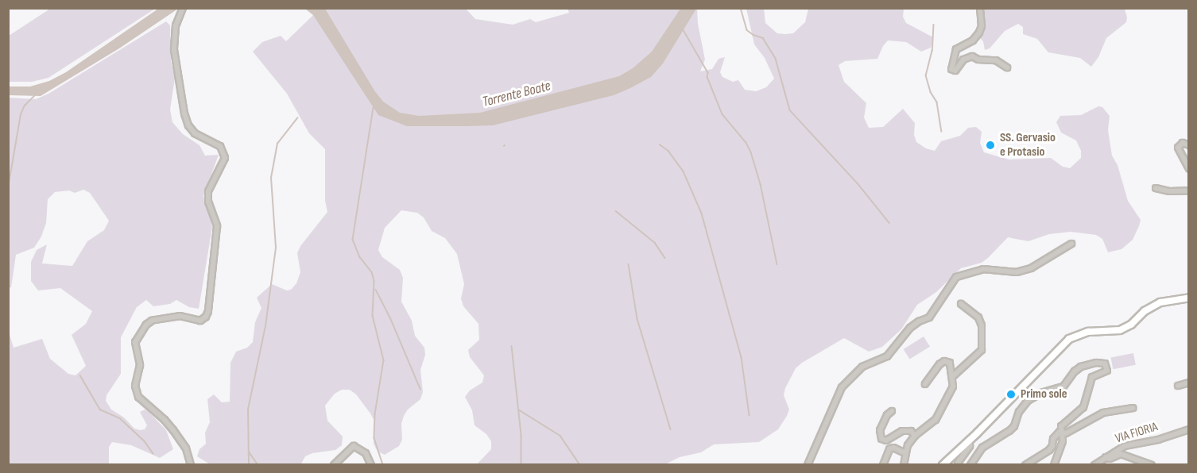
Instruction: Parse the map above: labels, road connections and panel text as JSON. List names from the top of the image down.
{
  "streets": {
    "street": ["VIA FIORIA"]
  },
  "water": ["Torrente Boate"],
  "places": ["SS. Gervasio e Protasio", "Primo sole"]
}
